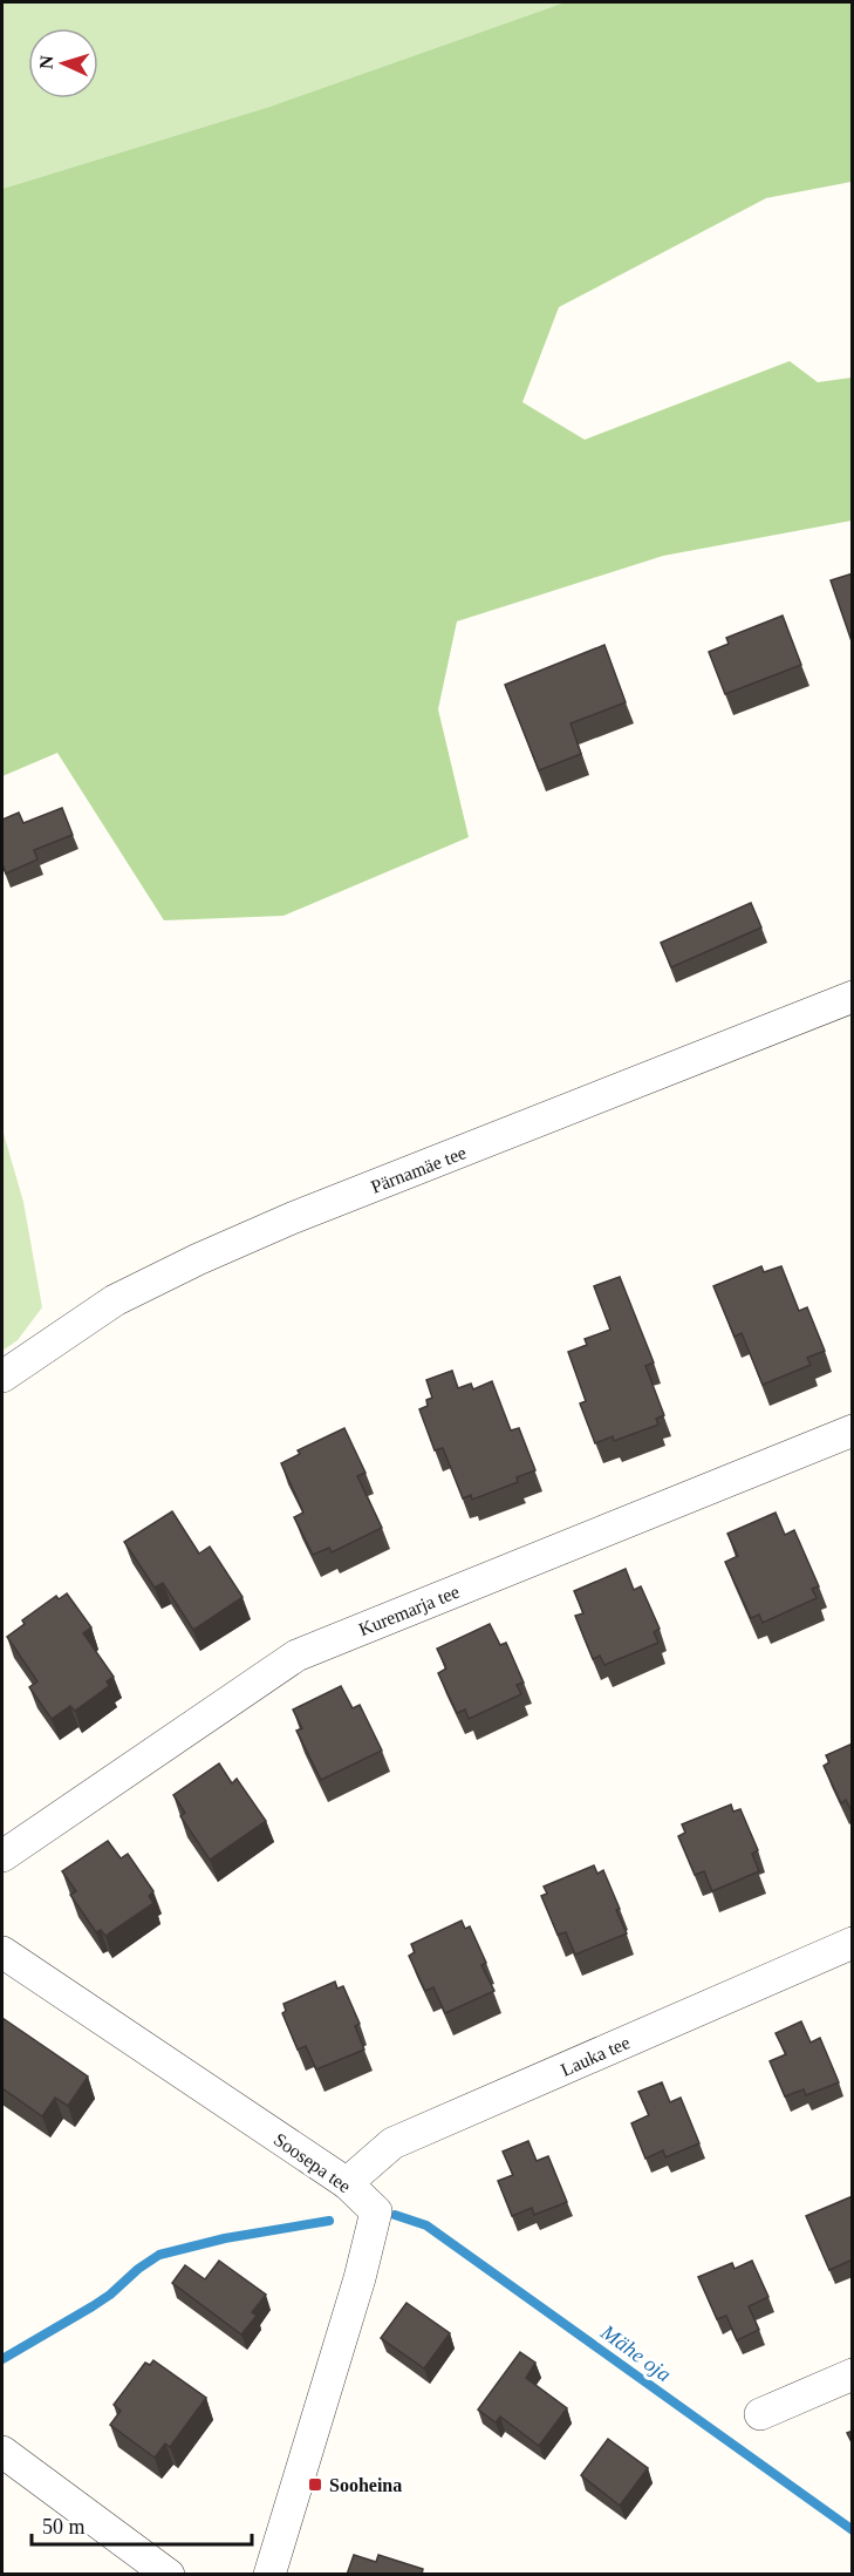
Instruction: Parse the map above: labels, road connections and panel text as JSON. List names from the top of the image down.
{
  "streets": {
    "street": [
      "Pärnamäe tee",
      "Kuremarja tee",
      "Lauka tee",
      "Soosepa tee"
    ]
  },
  "crossings": [
    ["Lauka tee", "Soosepa tee"]
  ],
  "water": ["Mähe oja"],
  "places": {
    "transit": ["Sooheina"]
  },
  "scale_bar": "50 m",
  "north": "left"
}
